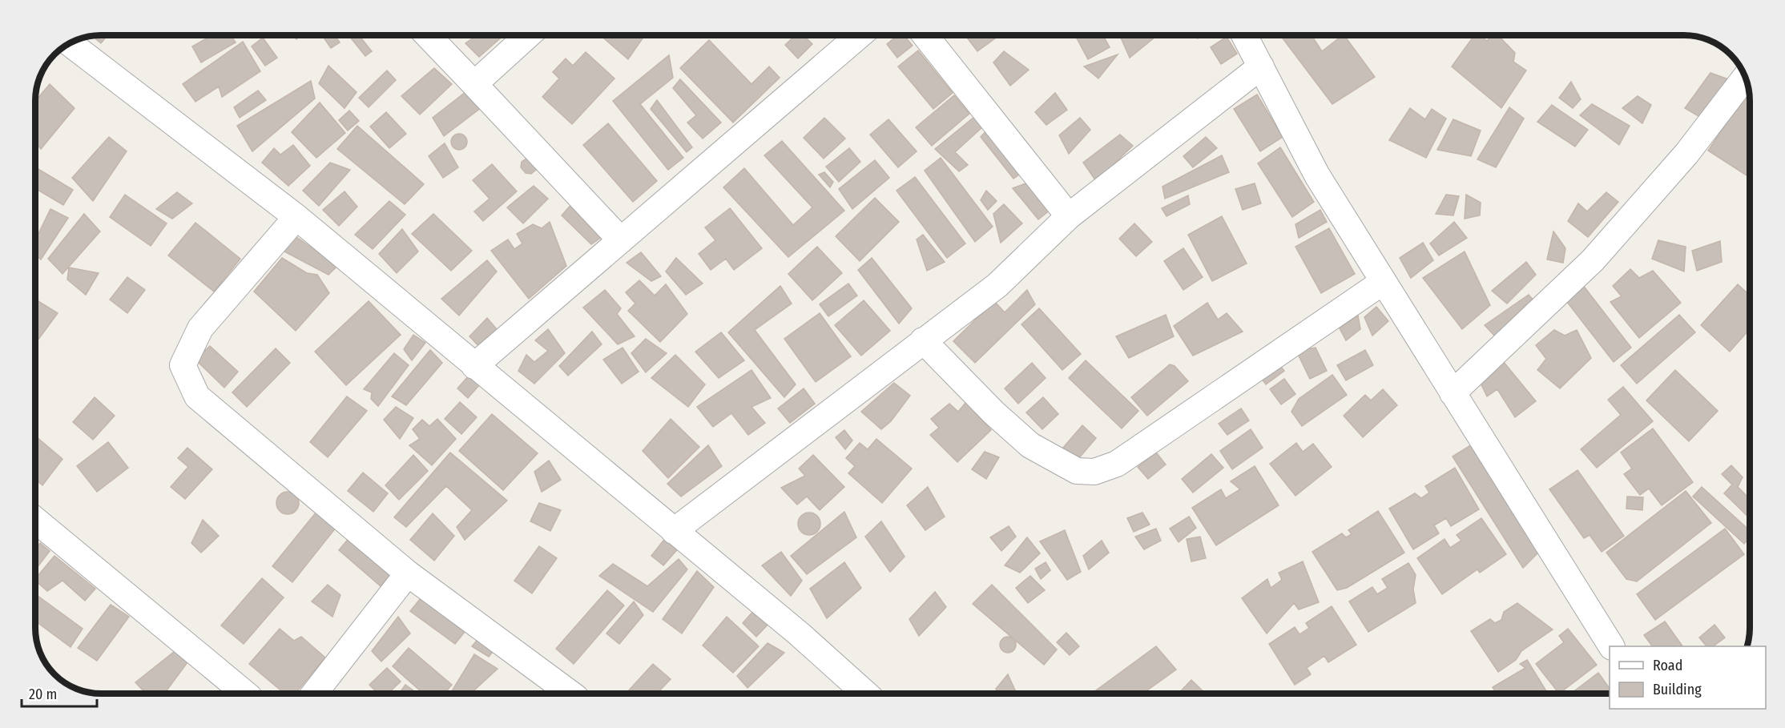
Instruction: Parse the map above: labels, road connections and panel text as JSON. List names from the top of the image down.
{
  "legend": ["Road", "Building"],
  "scale_bar": "20 m"
}
